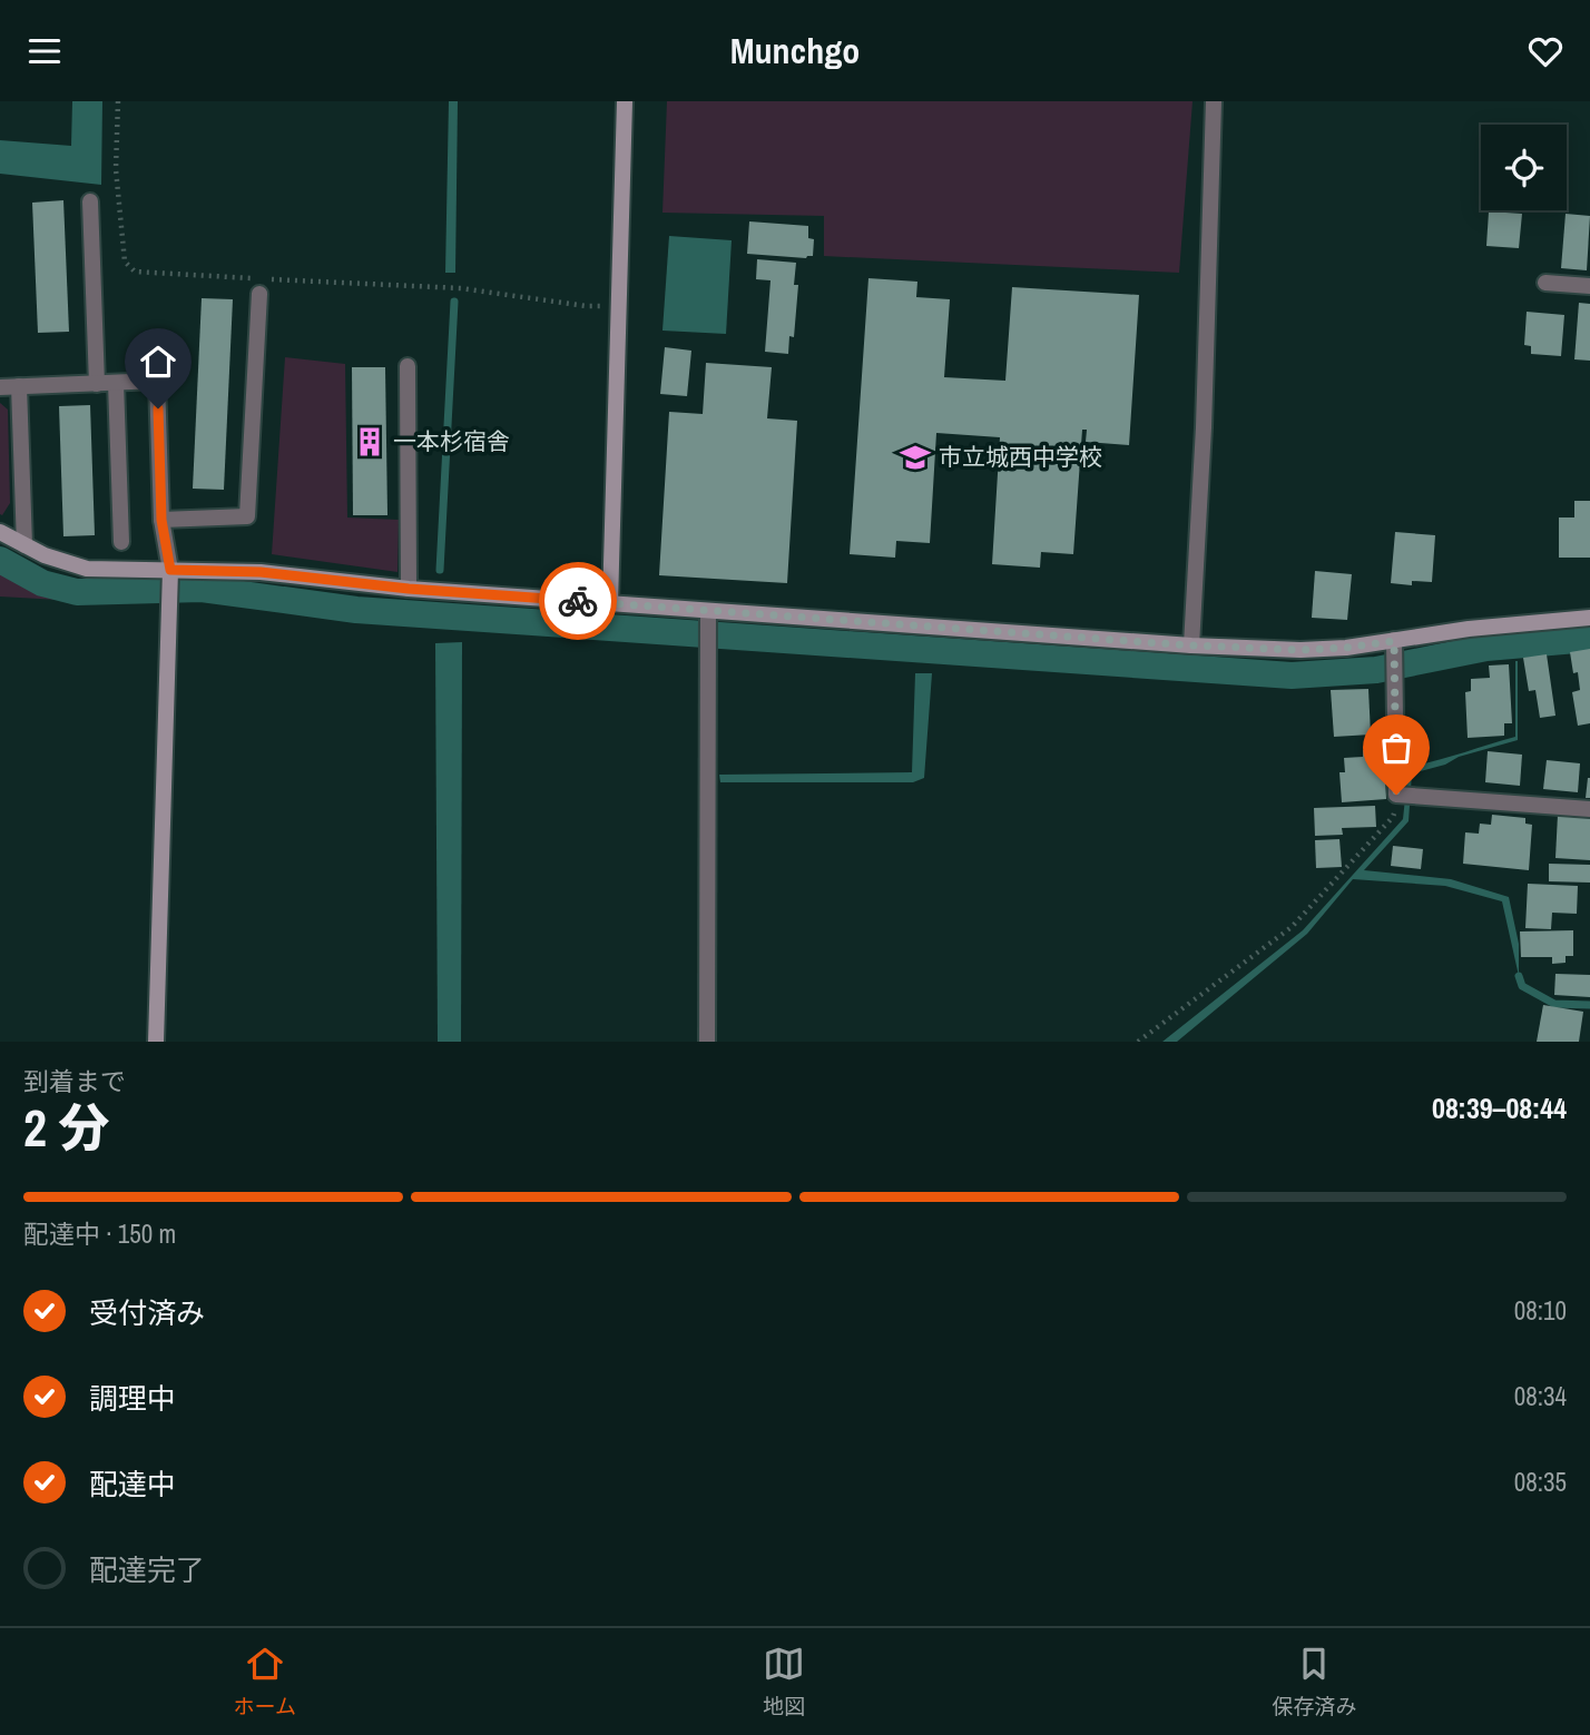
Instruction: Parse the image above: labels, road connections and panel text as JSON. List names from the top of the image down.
{
  "places": {
    "building": ["一本杉宿舎"],
    "school or university": ["市立城西中学校"]
  },
  "page": {
    "header": "Munchgo",
    "heading": ["2 分", "到着まで", "08:39–08:44"],
    "bar": "配達中 · 150 m",
    "list": [
      ["受付済み", "08:10"],
      ["調理中", "08:34"],
      ["配達中", "08:35"],
      "配達完了"
    ],
    "tabs": ["ホーム", "地図", "保存済み"]
  }
}
